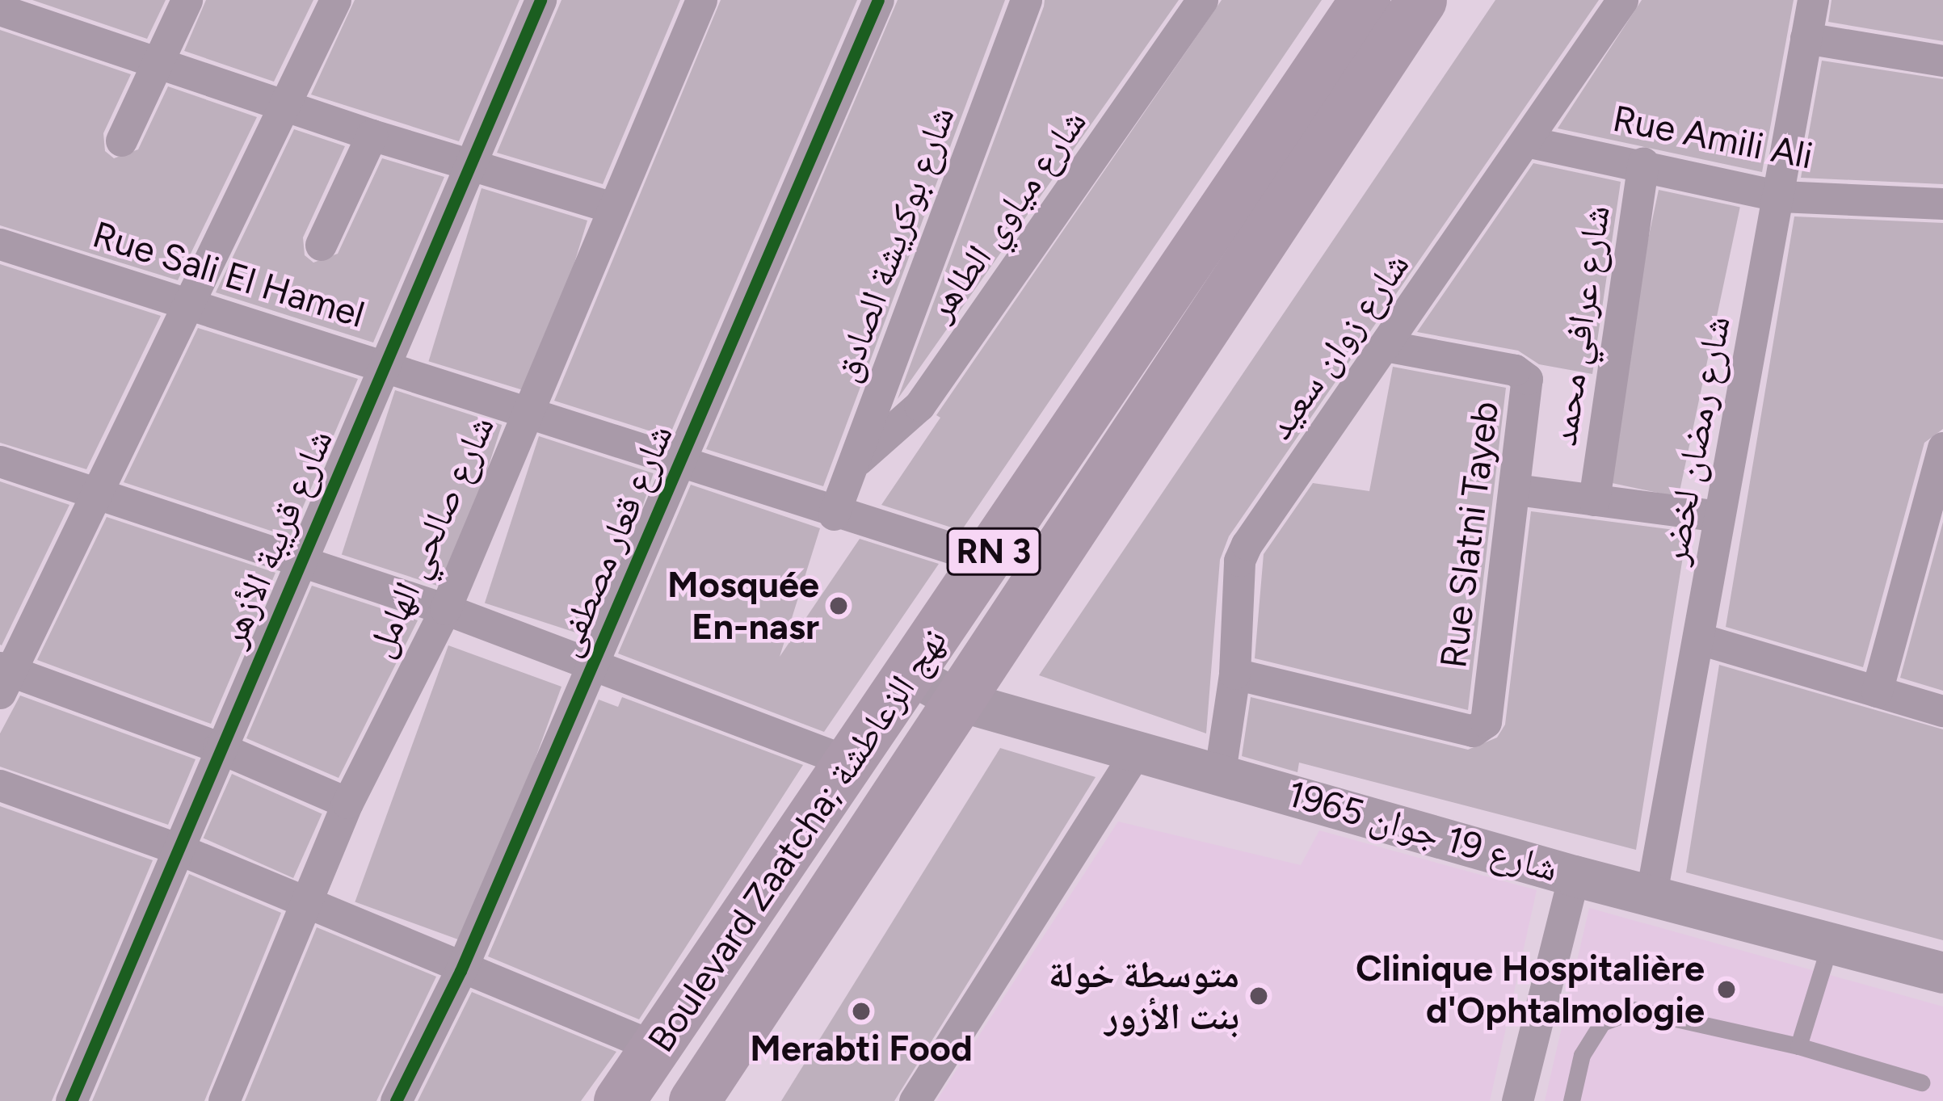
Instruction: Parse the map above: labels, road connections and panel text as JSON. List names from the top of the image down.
{
  "streets": {
    "main road": ["RN 3", "Boulevard Zaatcha; نهج الزعاطشة"],
    "street": [
      "Rue Amili Ali",
      "شارع مياوي الطاهر",
      "شارع بوكريشة الصادق",
      "Rue Sali El Hamel",
      "شارع عرافي محمد",
      "شارع زوان سعيد",
      "شارع رمضان لخضر",
      "Rue Slatni Tayeb",
      "شارع صالحي الهامل",
      "شارع قريبة الأزهر",
      "شارع قعار مصطفى",
      "شارع 19 جوان 1965"
    ]
  },
  "crossings": [
    ["Rue Amili Ali", "شارع عرافي محمد"],
    ["Rue Amili Ali", "شارع زوان سعيد"],
    ["Rue Amili Ali", "شارع رمضان لخضر"],
    ["شارع مياوي الطاهر", "شارع بوكريشة الصادق"],
    ["شارع بوكريشة الصادق", "Rue Sali El Hamel"],
    ["Rue Sali El Hamel", "شارع صالحي الهامل"],
    ["Rue Sali El Hamel", "شارع قريبة الأزهر"],
    ["Rue Sali El Hamel", "شارع قعار مصطفى"],
    ["Rue Sali El Hamel", "Boulevard Zaatcha; نهج الزعاطشة"],
    ["شارع زوان سعيد", "Rue Slatni Tayeb"],
    ["شارع زوان سعيد", "شارع 19 جوان 1965"],
    ["شارع رمضان لخضر", "شارع 19 جوان 1965"],
    ["شارع 19 جوان 1965", "Boulevard Zaatcha; نهج الزعاطشة"]
  ],
  "places": [
    "Mosquée En-nasr",
    "Clinique Hospitalière d'Ophtalmologie",
    "متوسطة خولة بنت الأزور",
    "Merabti Food"
  ]
}
